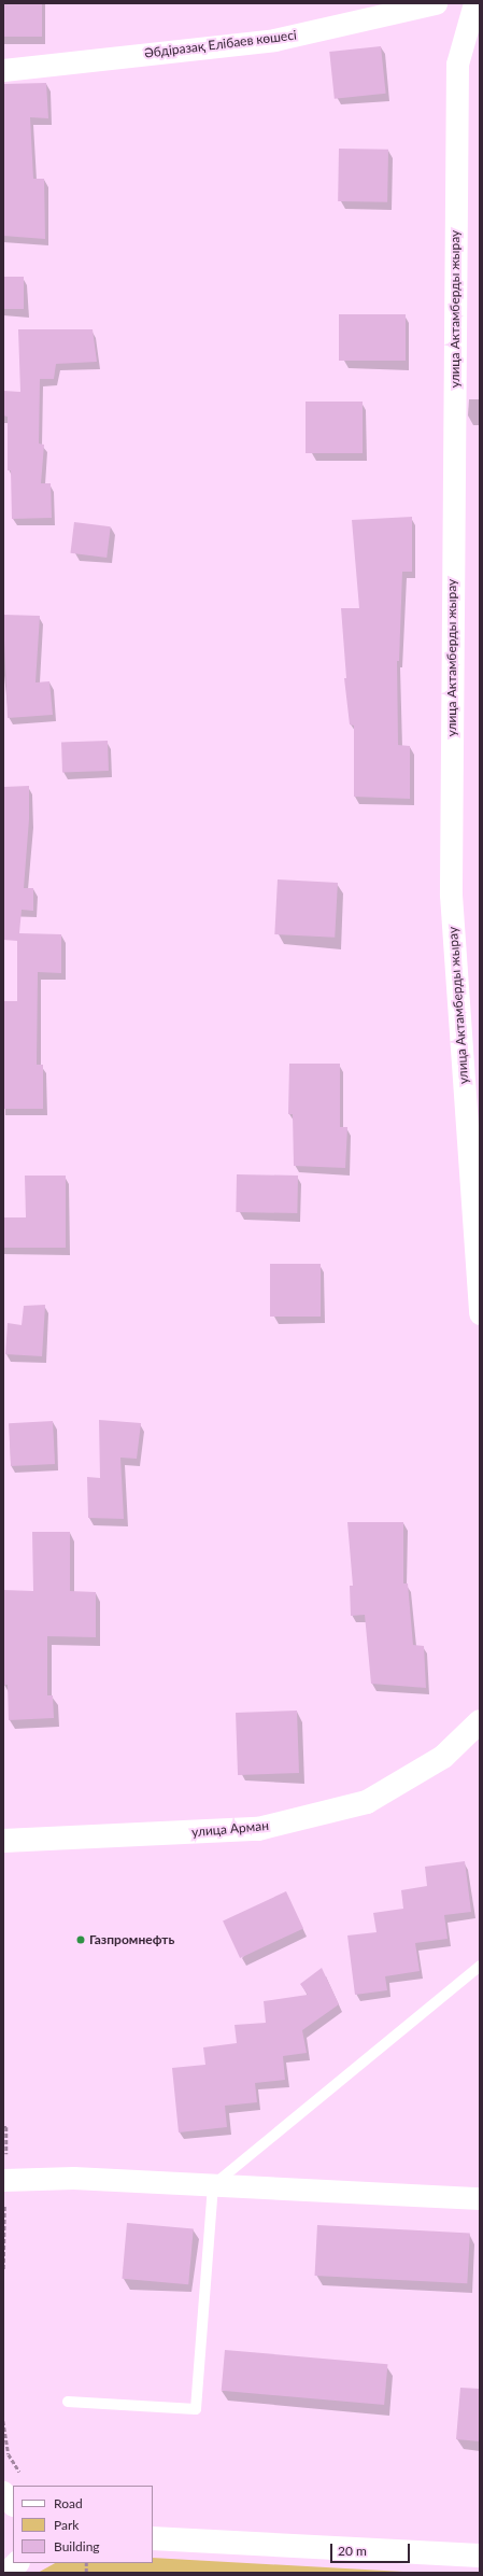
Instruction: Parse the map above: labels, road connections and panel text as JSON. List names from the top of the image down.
{
  "streets": {
    "street": ["Әбдіразақ Елібаев көшесі", "улица Актамберды жырау", "улица Арман"]
  },
  "places": ["Газпромнефть"],
  "legend": ["Road", "Park", "Building"],
  "scale_bar": "20 m"
}
